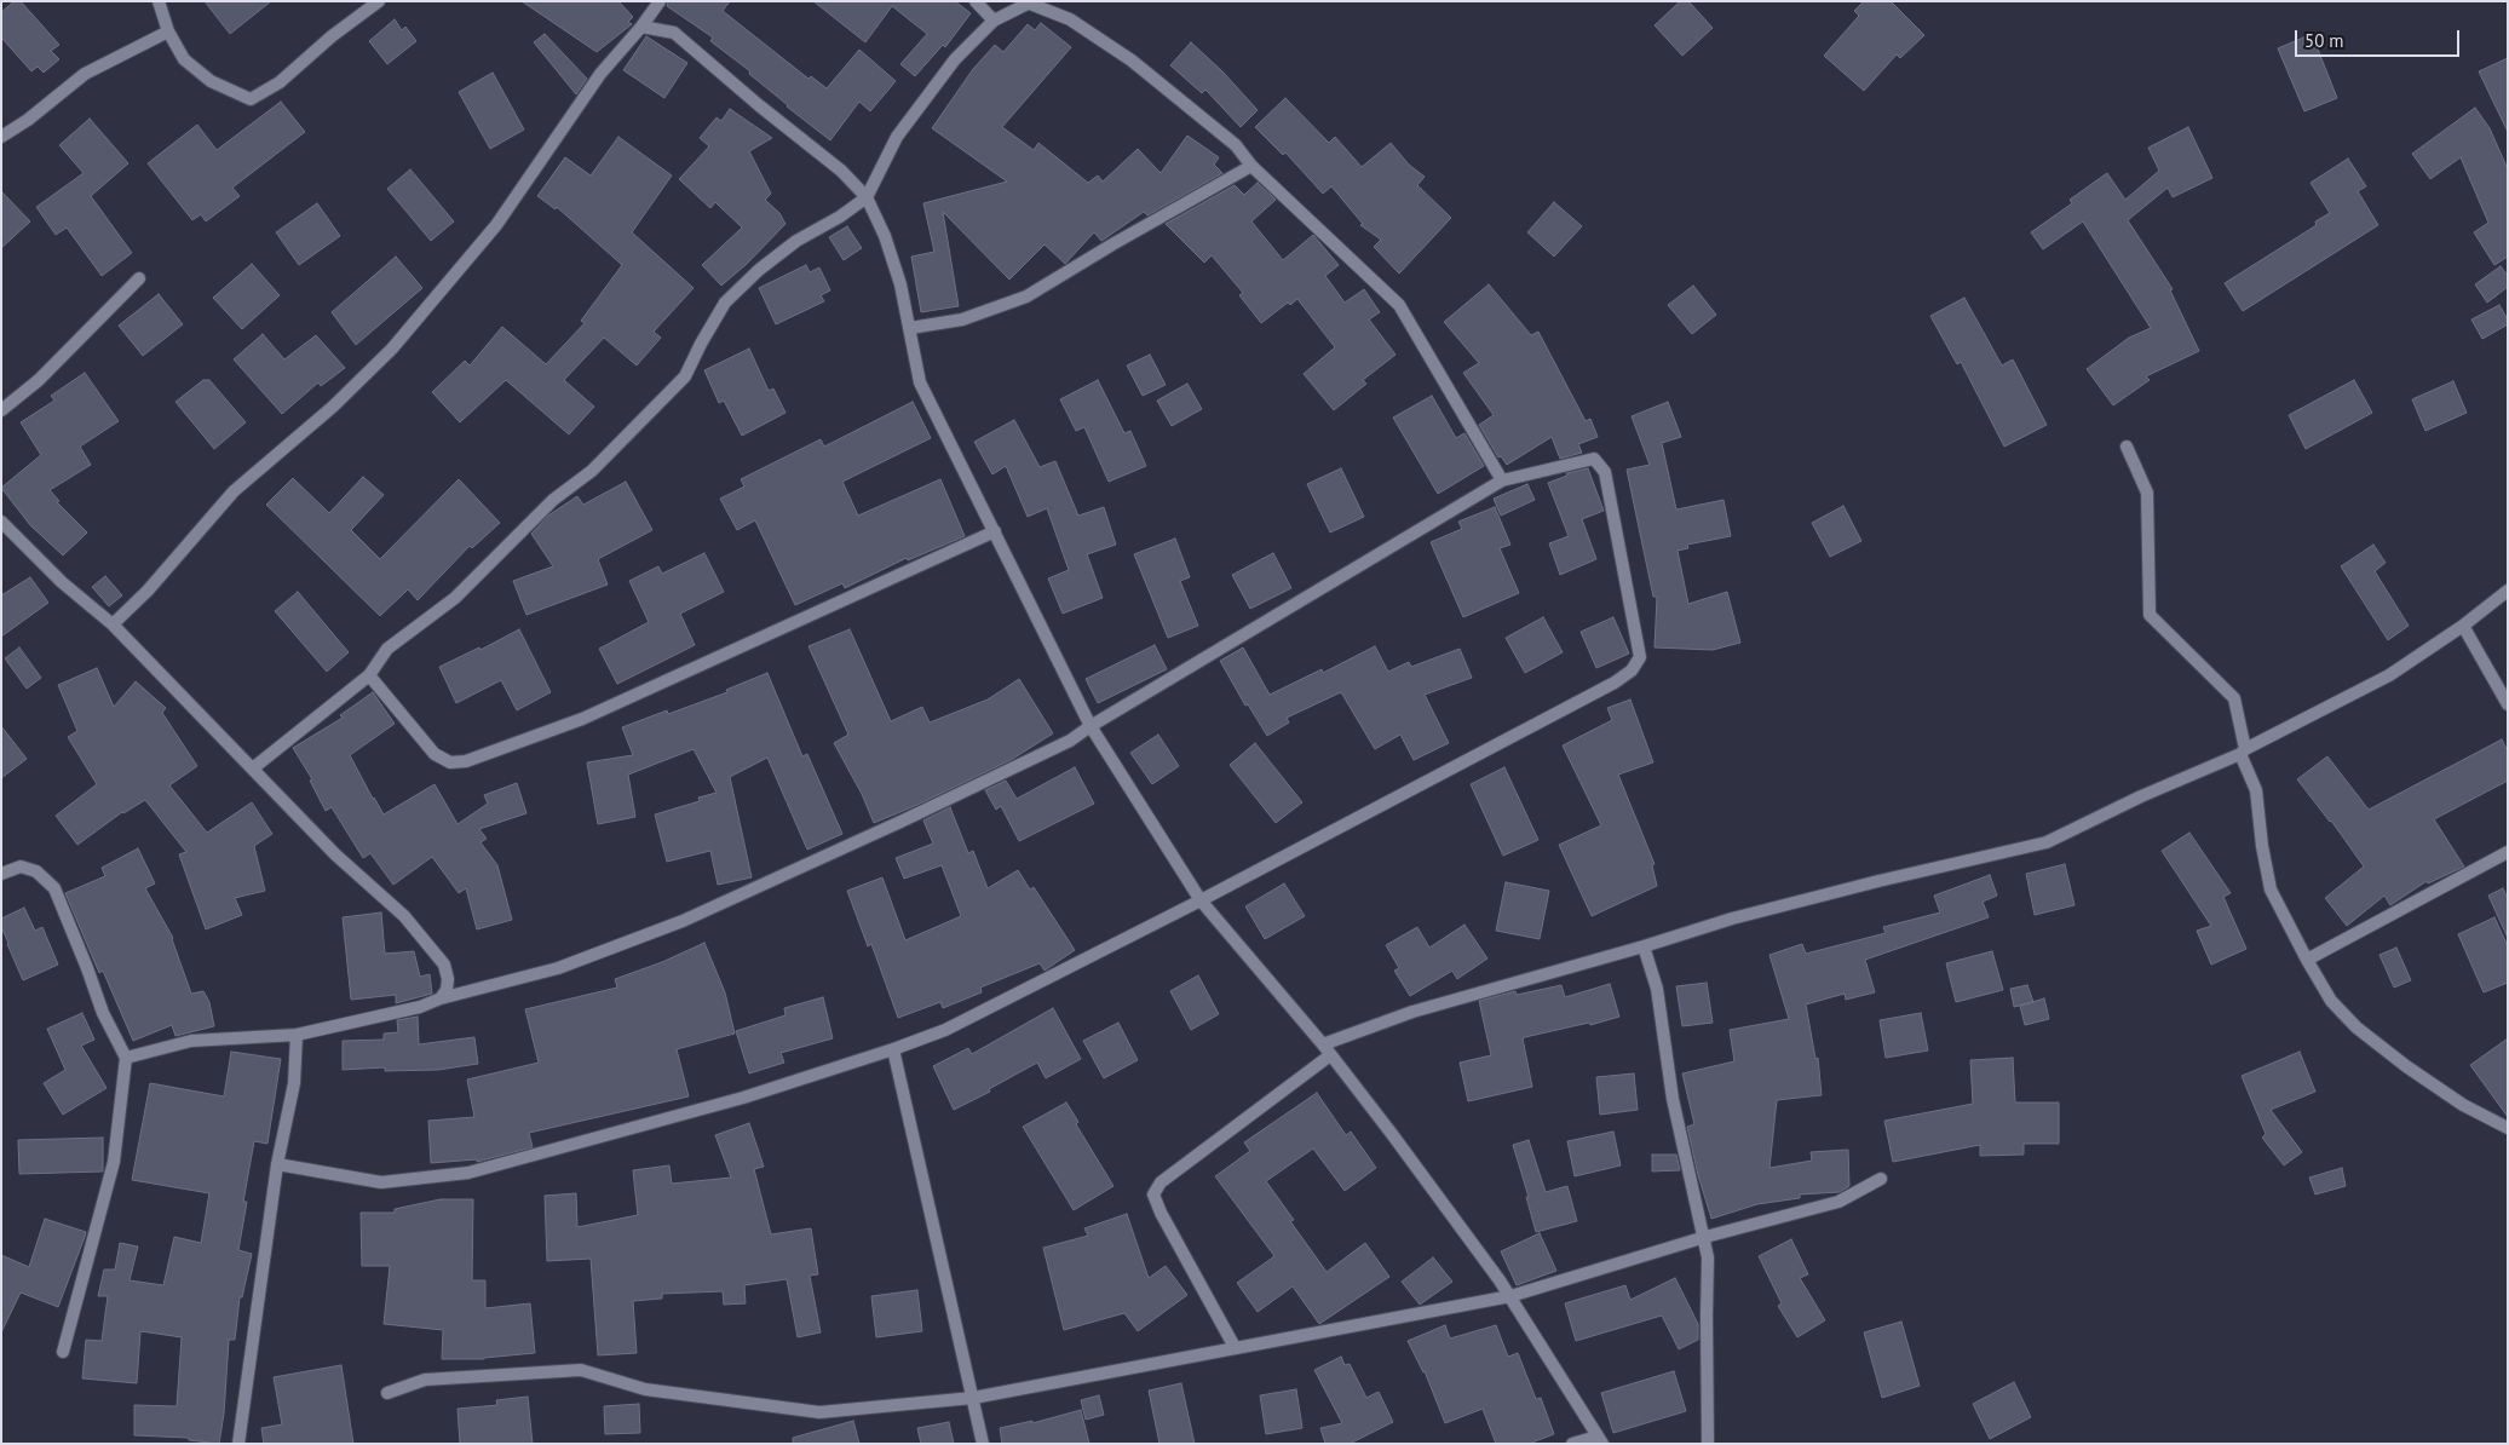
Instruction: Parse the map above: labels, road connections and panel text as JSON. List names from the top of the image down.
{
  "scale_bar": "50 m"
}
